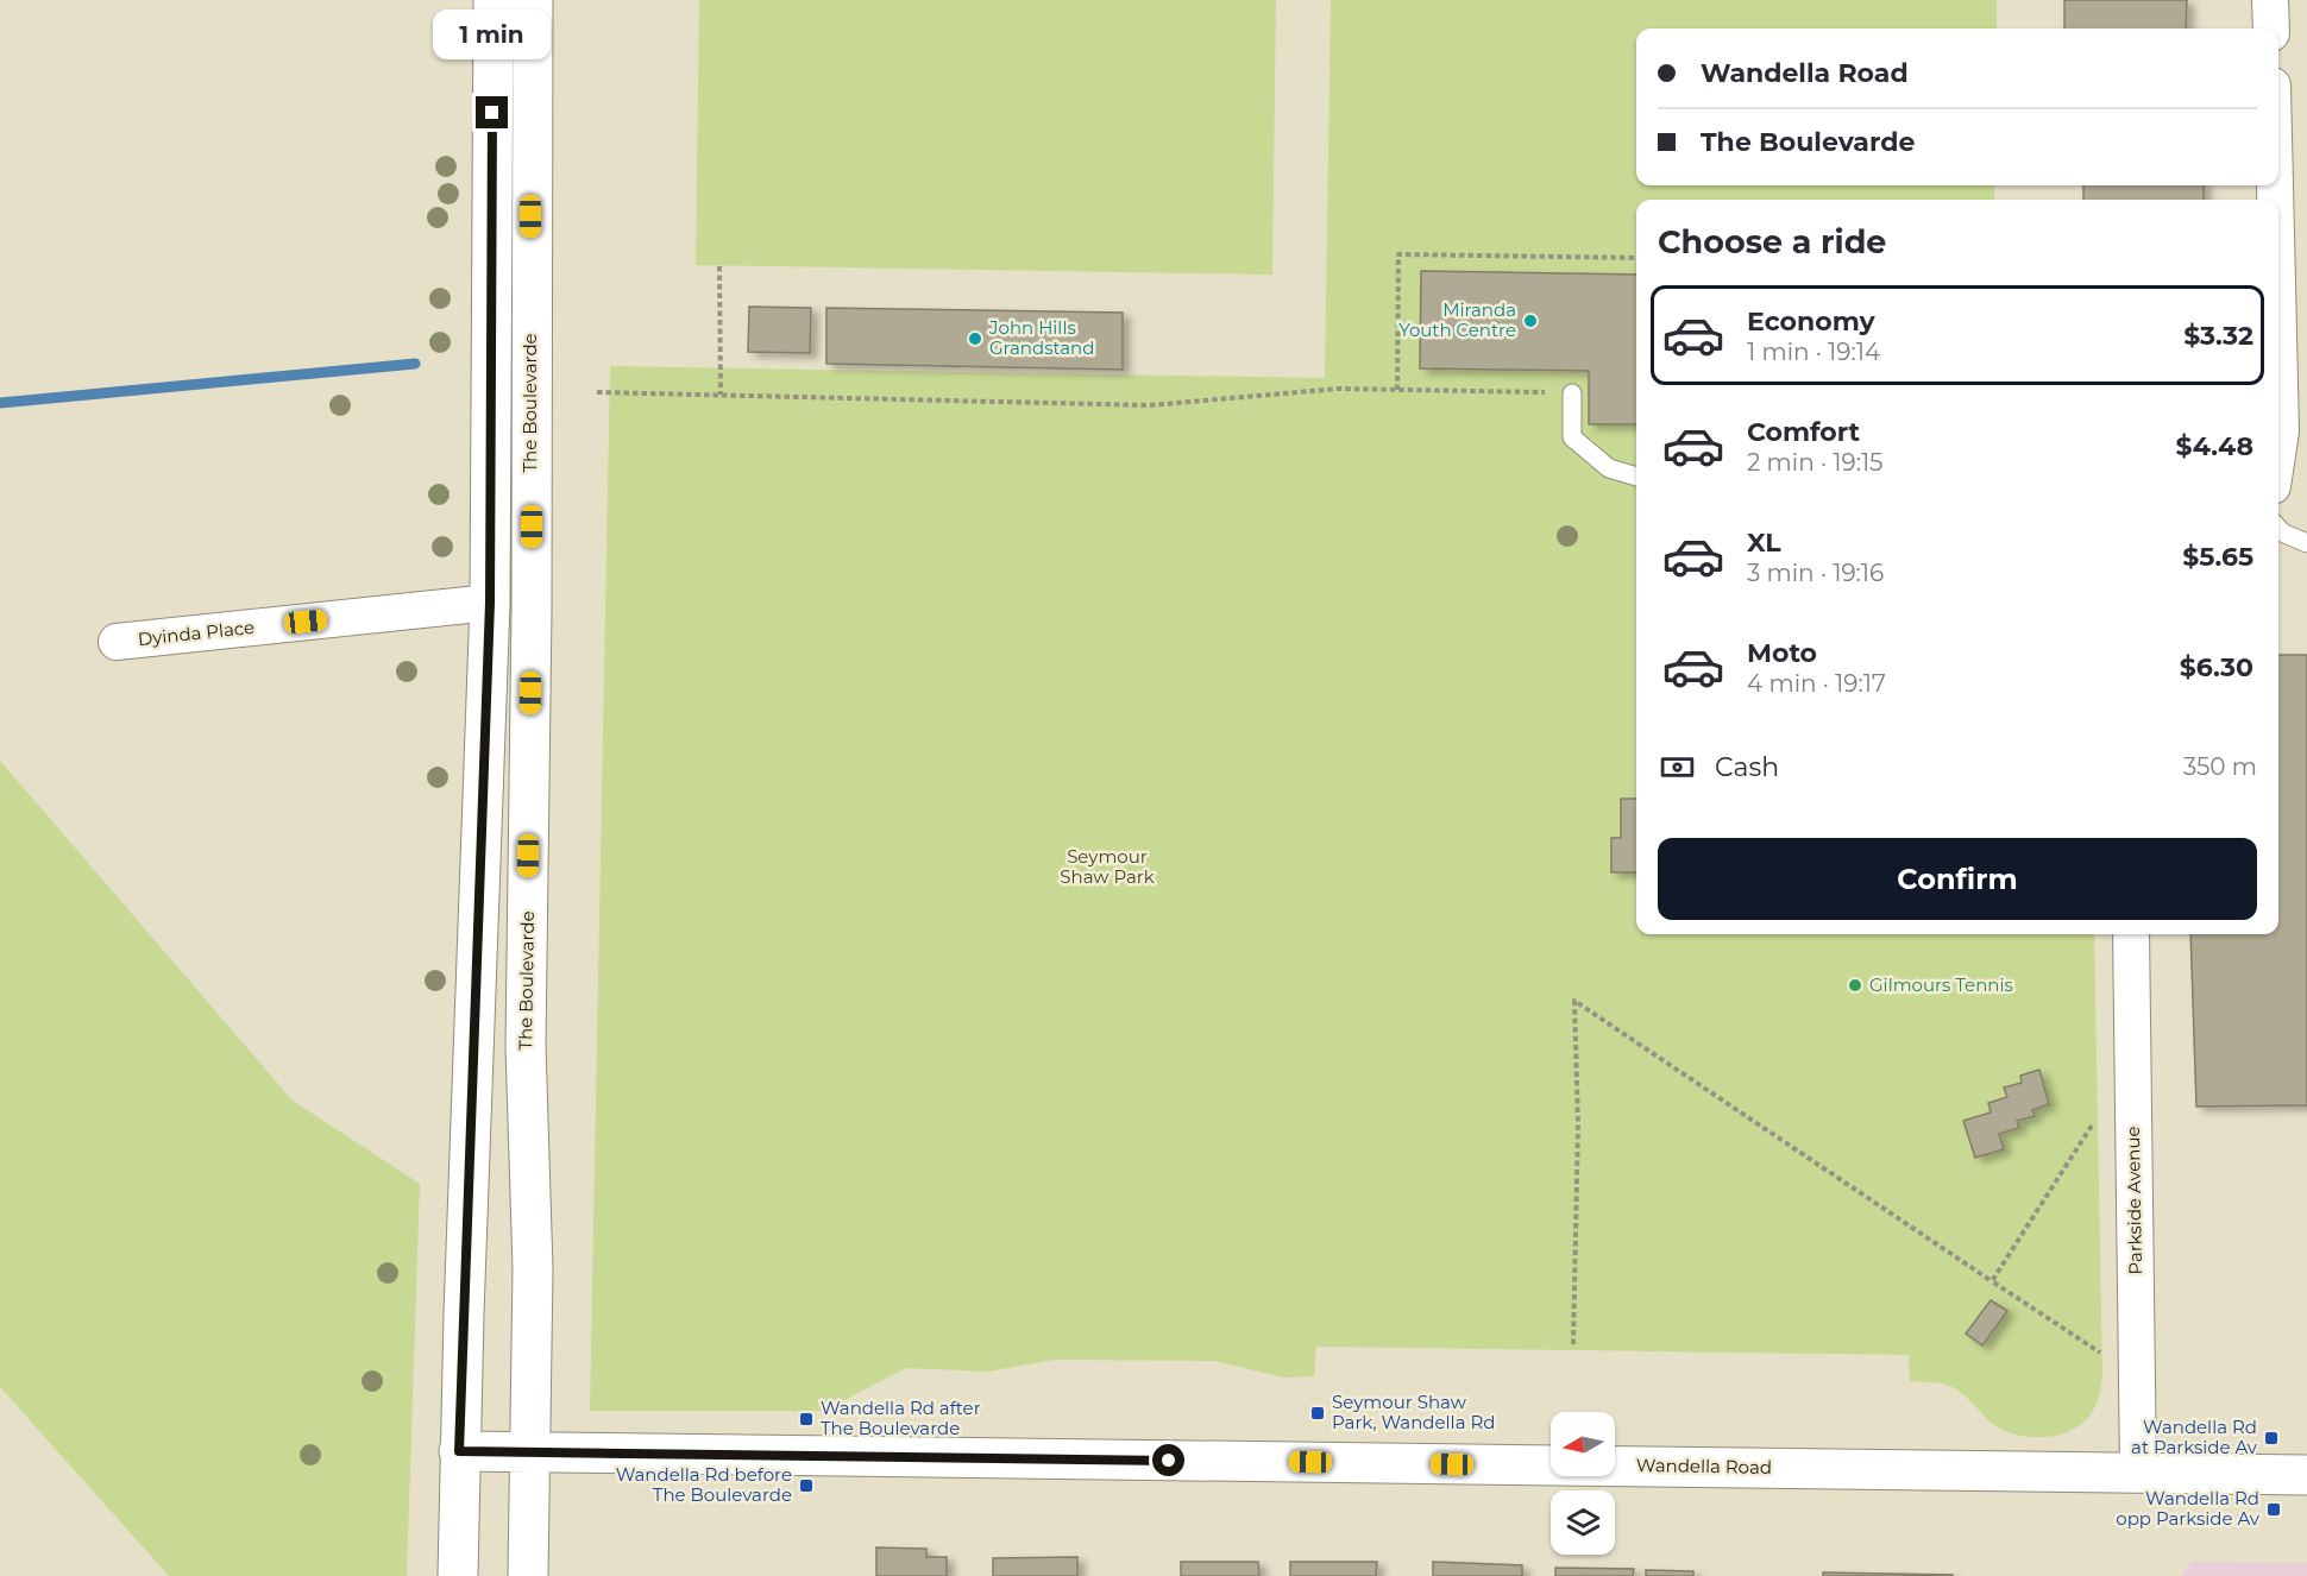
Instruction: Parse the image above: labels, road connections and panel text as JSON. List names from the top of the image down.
{
  "streets": {
    "main road": ["The Boulevarde", "Wandella Road"],
    "street": ["Dyinda Place", "Parkside Avenue"]
  },
  "crossings": [
    ["The Boulevarde", "Wandella Road"],
    ["Parkside Avenue", "Wandella Road"]
  ],
  "parks": ["Seymour Shaw Park"],
  "places": {
    "other": ["Miranda Youth Centre", "John Hills Grandstand", "Gilmours Tennis"],
    "transit": [
      "Seymour Shaw Park, Wandella Rd",
      "Wandella Rd after The Boulevarde",
      "Wandella Rd at Parkside Av",
      "Wandella Rd before The Boulevarde",
      "Wandella Rd opp Parkside Av"
    ]
  },
  "north": "left",
  "page": {
    "bubble": "1 min",
    "banner": ["Wandella Road", "The Boulevarde"],
    "heading": "Choose a ride",
    "list": [
      {
        "name": "Economy",
        "note": "1 min · 19:14",
        "value": "$3.32"
      },
      {
        "name": "Comfort",
        "note": "2 min · 19:15",
        "value": "$4.48"
      },
      {
        "name": "XL",
        "note": "3 min · 19:16",
        "value": "$5.65"
      },
      {
        "name": "Moto",
        "note": "4 min · 19:17",
        "value": "$6.30"
      }
    ],
    "pay": ["Cash", "350 m"],
    "buttons": "Confirm"
  }
}
